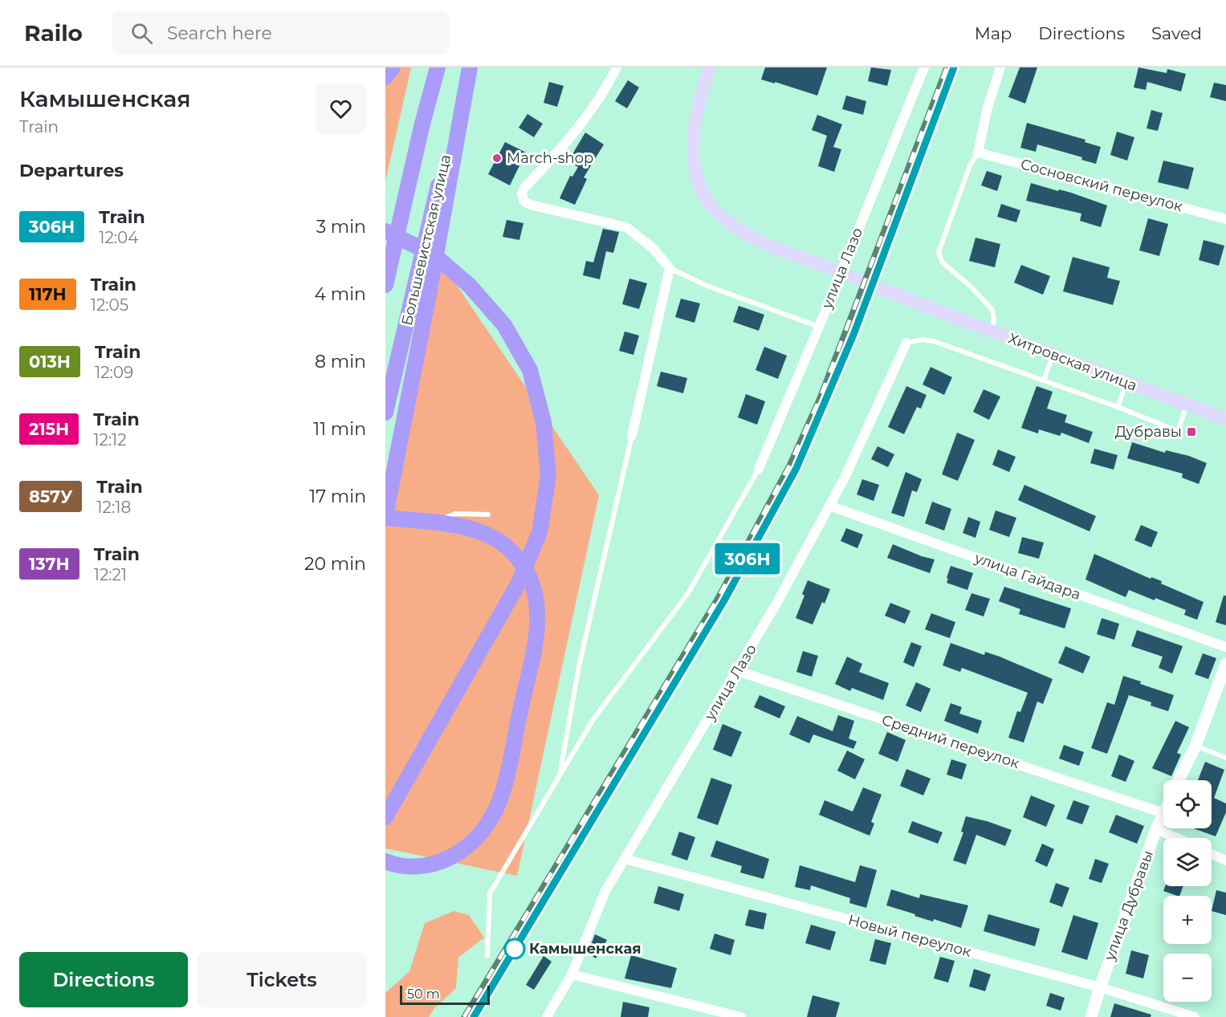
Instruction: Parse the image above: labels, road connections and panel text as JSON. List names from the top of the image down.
{
  "streets": {
    "highway": ["Большевистская улица"],
    "main road": ["Хитровская улица"],
    "street": [
      "Сосновский переулок",
      "улица Лазо",
      "улица Гайдара",
      "Средний переулок",
      "улица Дубравы",
      "Новый переулок"
    ]
  },
  "crossings": [
    ["улица Лазо", "улица Гайдара"],
    ["улица Лазо", "Средний переулок"],
    ["улица Лазо", "Новый переулок"],
    ["Средний переулок", "улица Дубравы"],
    ["улица Дубравы", "Новый переулок"]
  ],
  "places": {
    "other": ["March-shop", "Камышенская"],
    "transit": ["Дубравы"]
  },
  "scale_bar": "50 m",
  "page": {
    "header": "Railo",
    "search": "Search here",
    "nav": ["Map", "Directions", "Saved"],
    "heading": [
      ["Камышенская", "Train"],
      "Departures"
    ],
    "on_map": "306Н",
    "list": [
      {
        "mark": "306Н",
        "name": "Train",
        "note": "12:04",
        "value": "3 min"
      },
      {
        "mark": "117Н",
        "name": "Train",
        "note": "12:05",
        "value": "4 min"
      },
      {
        "mark": "013Н",
        "name": "Train",
        "note": "12:09",
        "value": "8 min"
      },
      {
        "mark": "215Н",
        "name": "Train",
        "note": "12:12",
        "value": "11 min"
      },
      {
        "mark": "857У",
        "name": "Train",
        "note": "12:18",
        "value": "17 min"
      },
      {
        "mark": "137Н",
        "name": "Train",
        "note": "12:21",
        "value": "20 min"
      }
    ],
    "map_buttons": ["+", "−"],
    "buttons": ["Directions", "Tickets"],
    "scale": "50 m"
  }
}
